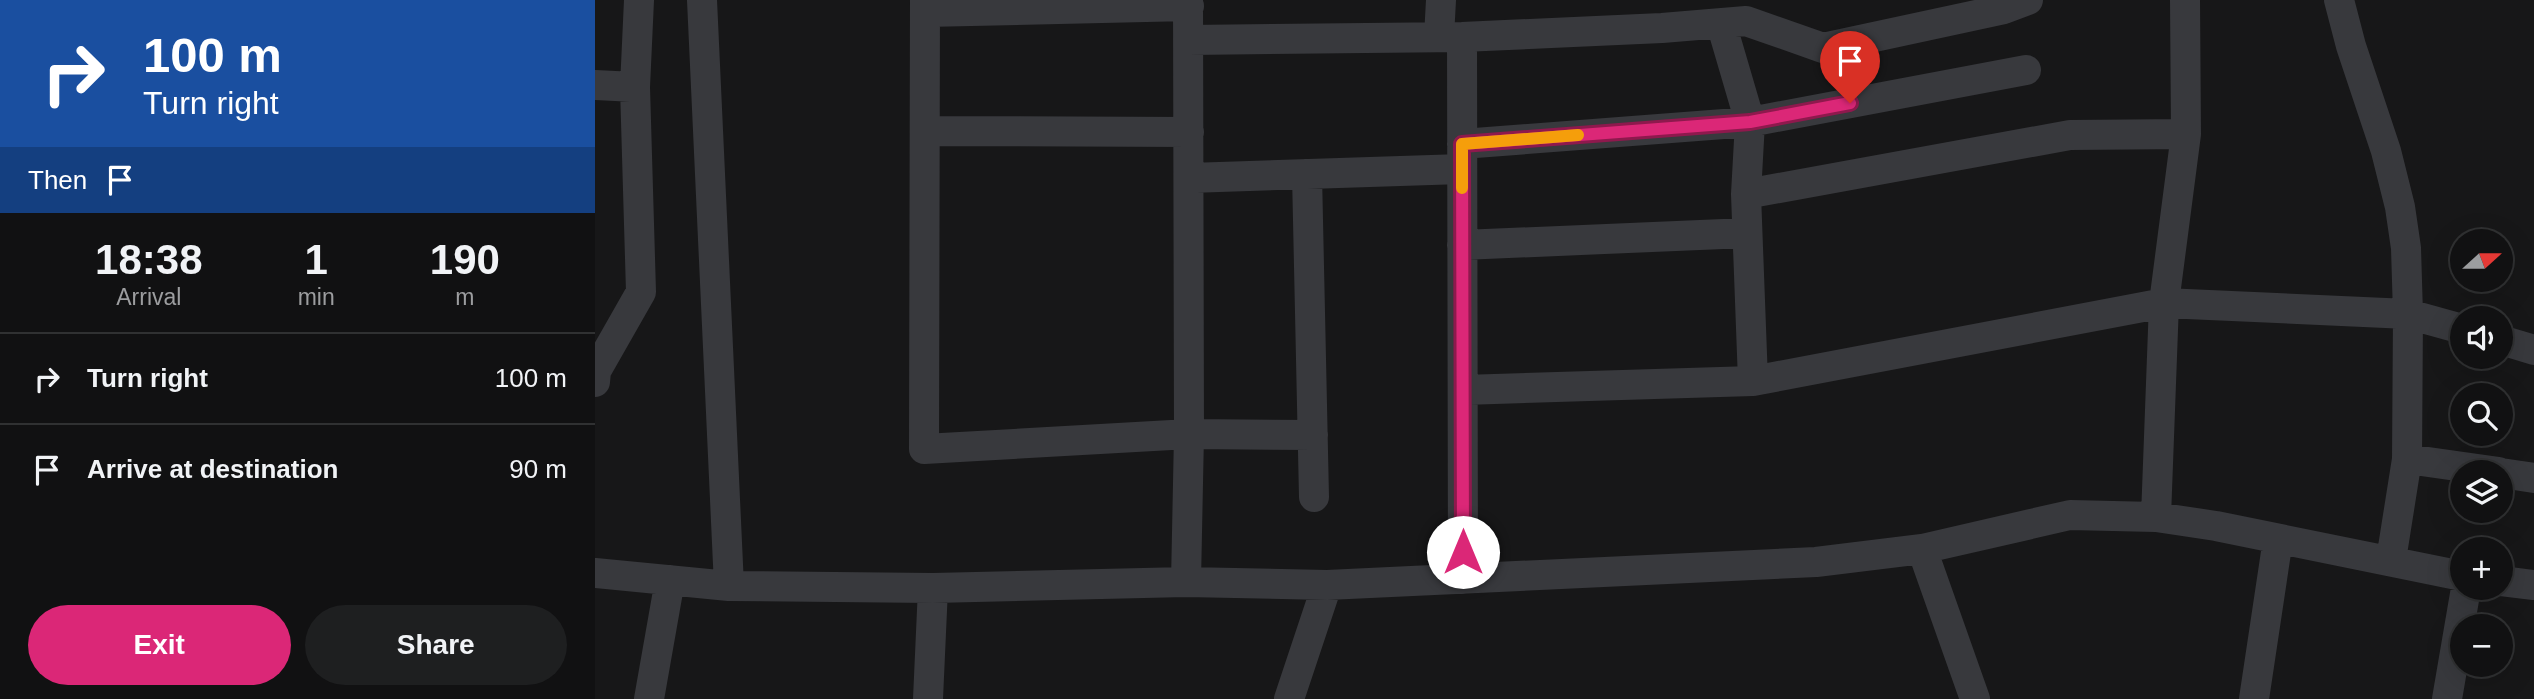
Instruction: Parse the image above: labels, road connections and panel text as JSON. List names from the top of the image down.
{
  "north": "right",
  "page": {
    "turn": ["100 m", "Turn right"],
    "then": "Then",
    "eta": [
      "18:38",
      "Arrival",
      "1",
      "min",
      "190",
      "m"
    ],
    "map_buttons": ["+", "−"],
    "list": [
      {
        "name": "Turn right",
        "value": "100 m"
      },
      {
        "name": "Arrive at destination",
        "value": "90 m"
      }
    ],
    "buttons": ["Exit", "Share"]
  }
}
